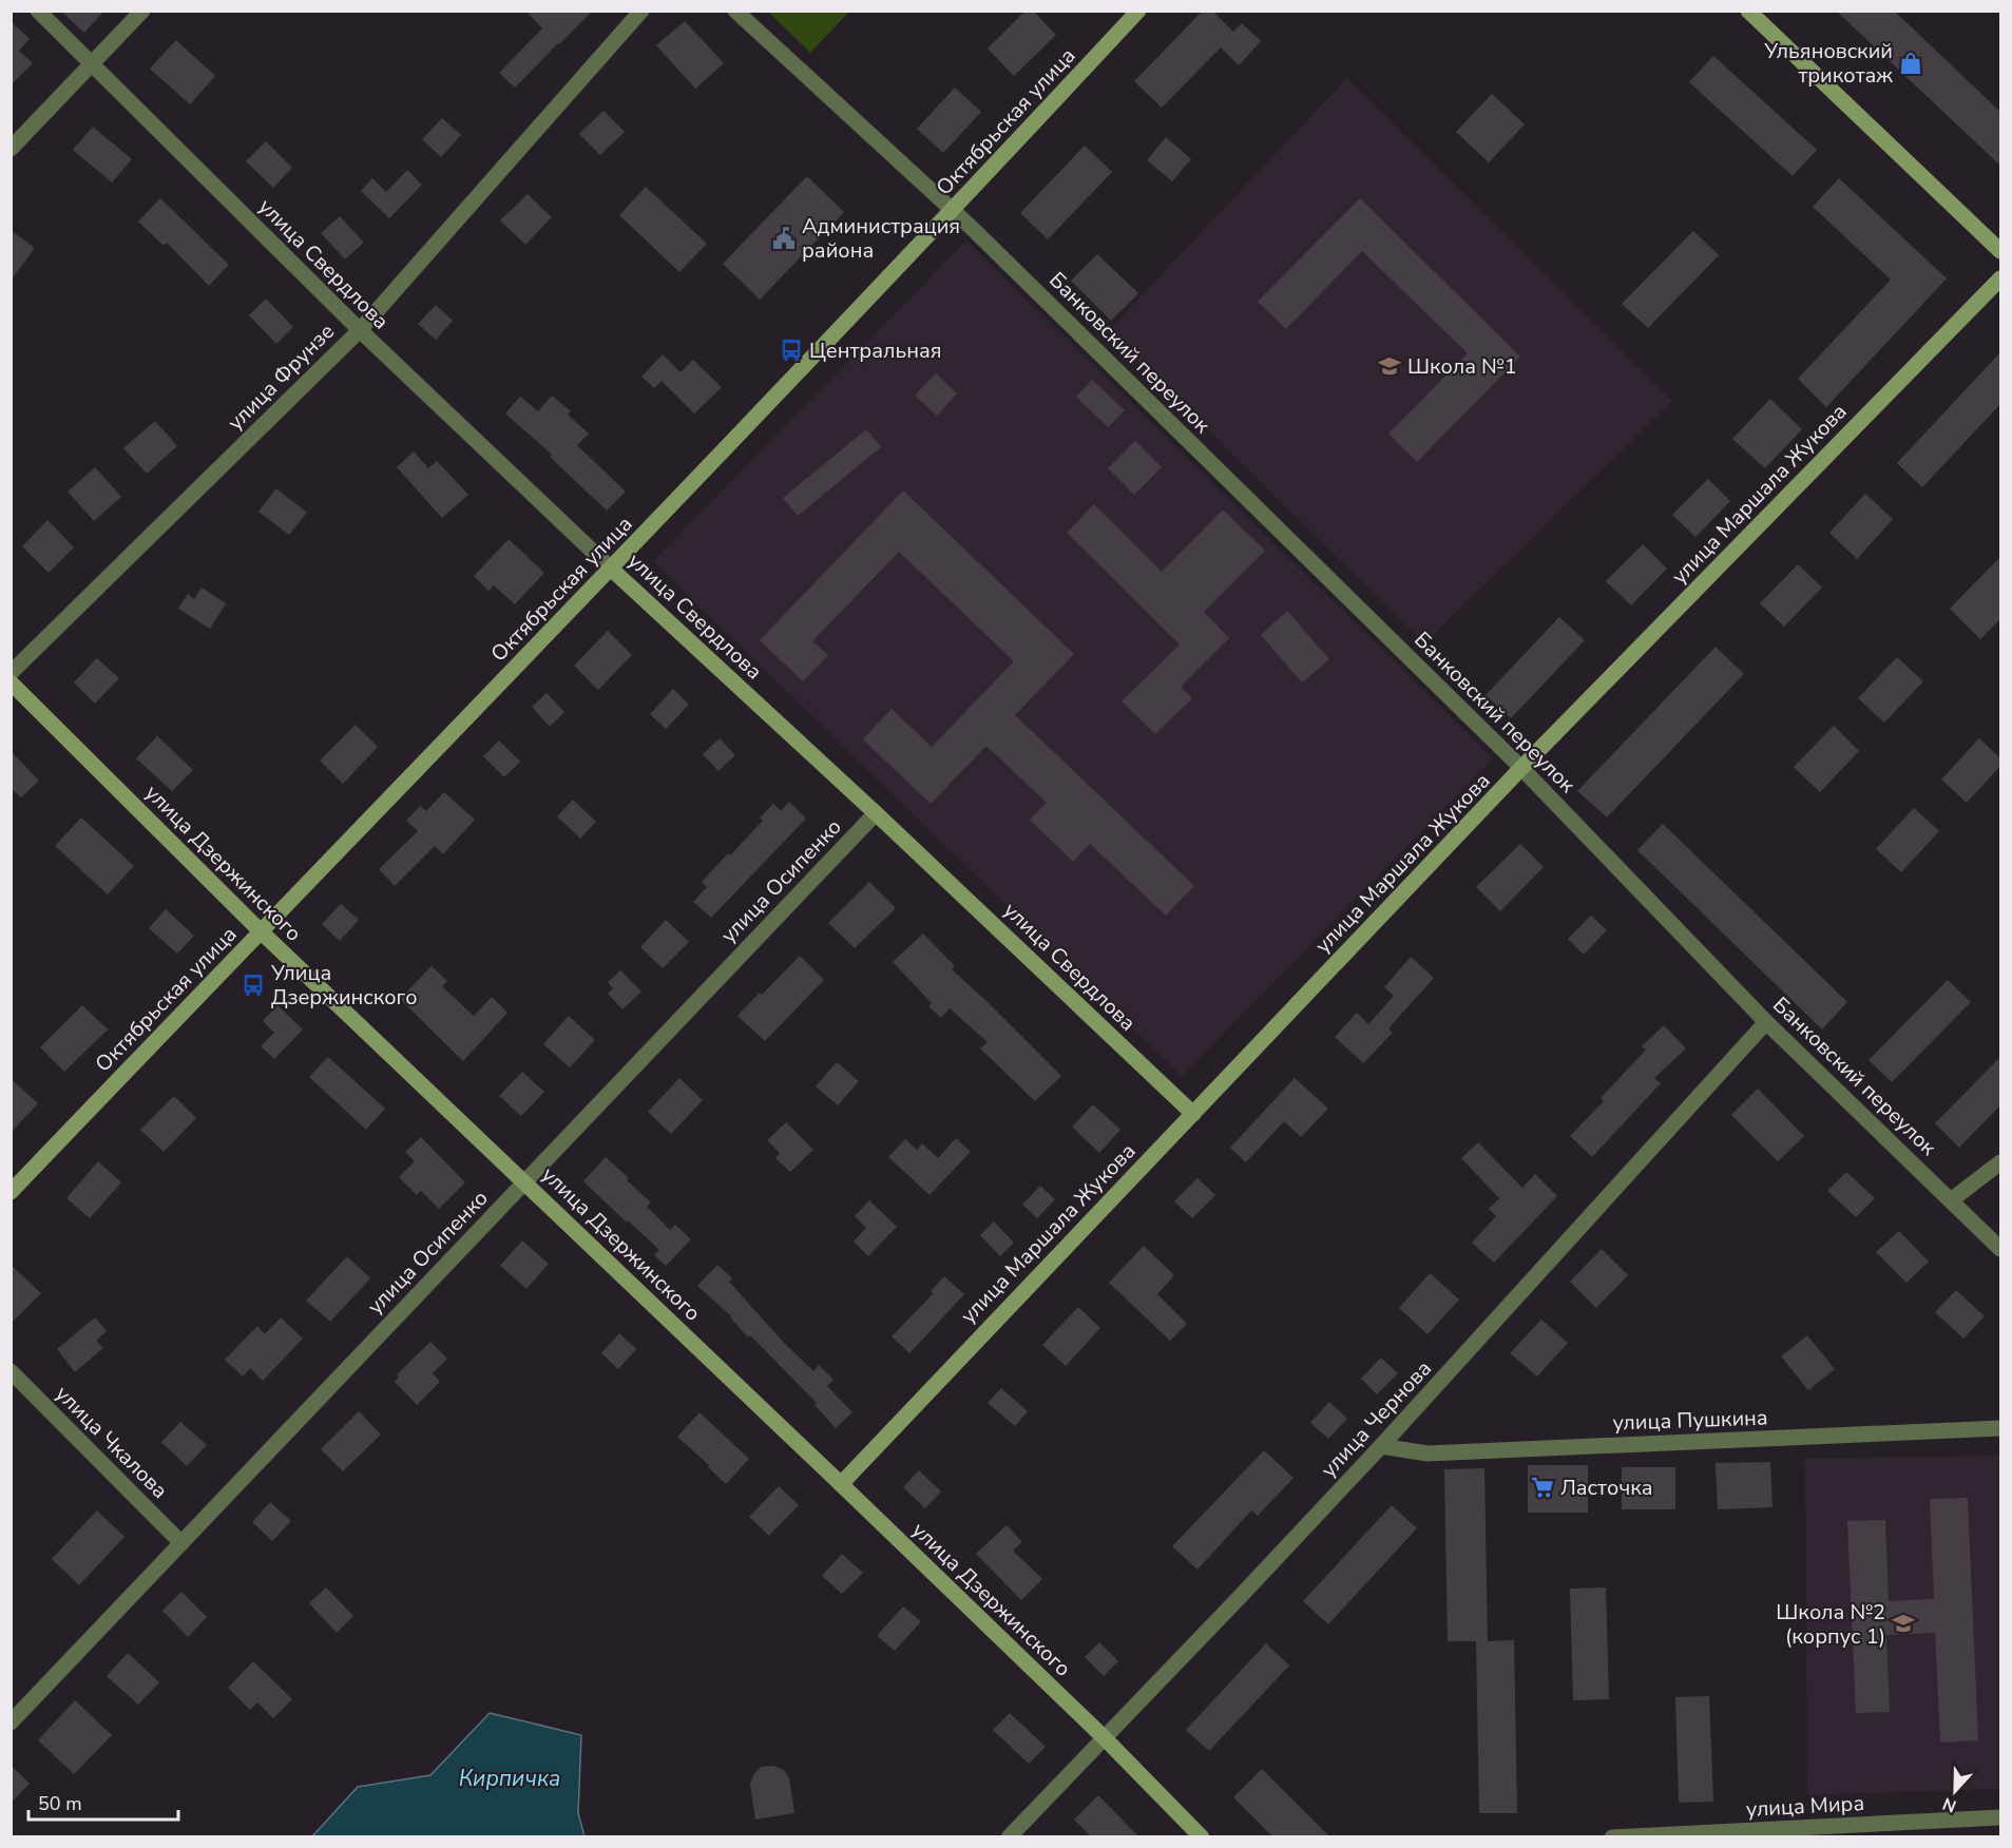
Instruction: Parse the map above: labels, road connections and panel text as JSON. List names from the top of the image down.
{
  "streets": {
    "street": [
      "Октябрьская улица",
      "улица Свердлова",
      "Банковский переулок",
      "улица Фрунзе",
      "улица Маршала Жукова",
      "улица Дзержинского",
      "улица Осипенко",
      "улица Чернова",
      "улица Пушкина",
      "улица Чкалова",
      "улица Мира"
    ]
  },
  "crossings": [
    ["Октябрьская улица", "улица Свердлова"],
    ["Октябрьская улица", "Банковский переулок"],
    ["Октябрьская улица", "улица Дзержинского"],
    ["улица Свердлова", "улица Фрунзе"],
    ["улица Свердлова", "улица Маршала Жукова"],
    ["улица Свердлова", "улица Осипенко"],
    ["Банковский переулок", "улица Маршала Жукова"],
    ["Банковский переулок", "улица Чернова"],
    ["улица Маршала Жукова", "улица Дзержинского"],
    ["улица Дзержинского", "улица Осипенко"],
    ["улица Дзержинского", "улица Чернова"],
    ["улица Осипенко", "улица Чкалова"],
    ["улица Чернова", "улица Пушкина"]
  ],
  "water": ["Кирпичка"],
  "places": {
    "shop": ["Ульяновский трикотаж"],
    "public building": ["Администрация района"],
    "bus stop": ["Центральная", "Улица Дзержинского"],
    "school or university": ["Школа №1", "Школа №2 (корпус 1)"],
    "supermarket": ["Ласточка"]
  },
  "scale_bar": "50 m",
  "north": "bottom"
}
